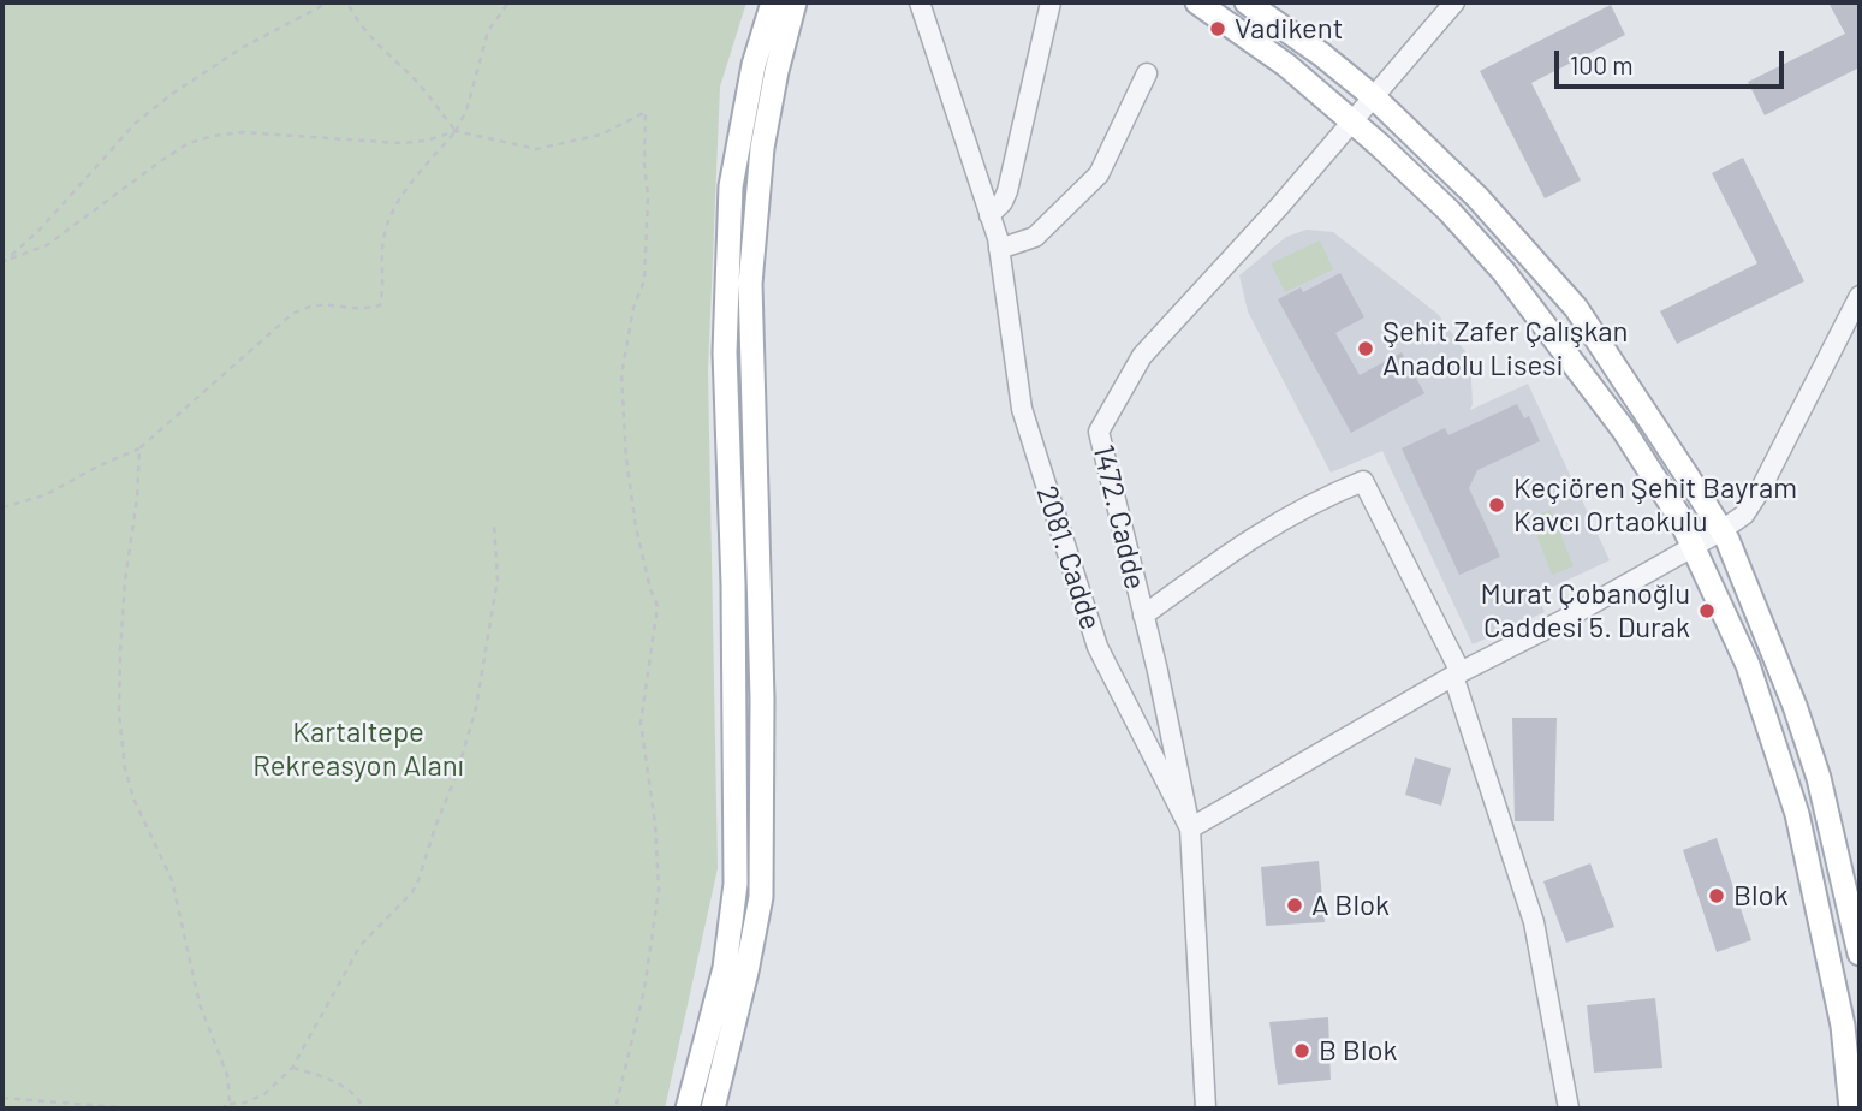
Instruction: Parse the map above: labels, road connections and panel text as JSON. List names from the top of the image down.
{
  "streets": {
    "street": ["1472. Cadde", "2081. Cadde"]
  },
  "crossings": [
    ["1472. Cadde", "2081. Cadde"]
  ],
  "parks": ["Kartaltepe Rekreasyon Alanı"],
  "places": [
    "Vadikent",
    "Şehit Zafer Çalışkan Anadolu Lisesi",
    "Keçiören Şehit Bayram Kavcı Ortaokulu",
    "Murat Çobanoğlu Caddesi 5. Durak",
    "Blok",
    "A Blok",
    "B Blok"
  ],
  "scale_bar": "100 m"
}
